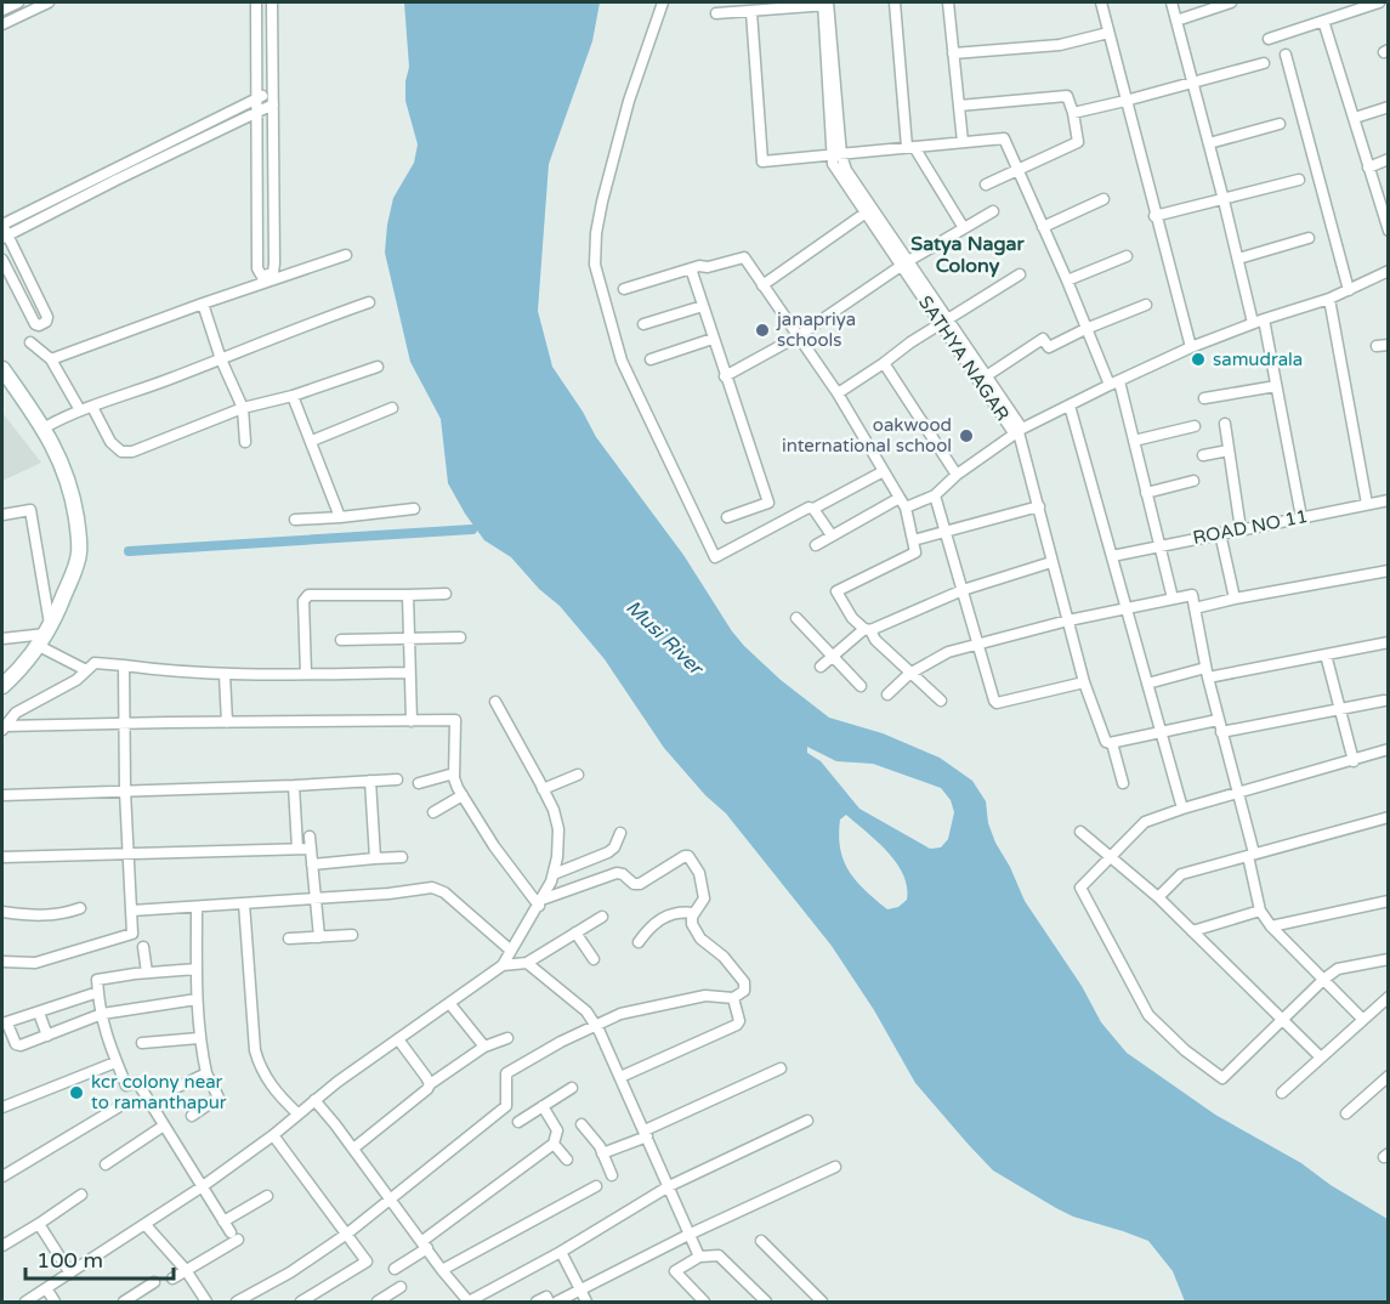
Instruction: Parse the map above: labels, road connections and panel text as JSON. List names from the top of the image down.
{
  "streets": {
    "street": ["SATHYA NAGAR", "ROAD NO 11"]
  },
  "districts": ["Satya Nagar Colony"],
  "water": ["Musi River"],
  "places": [
    "janapriya schools",
    "samudrala",
    "oakwood international school",
    "kcr colony near to ramanthapur"
  ],
  "scale_bar": "100 m"
}
